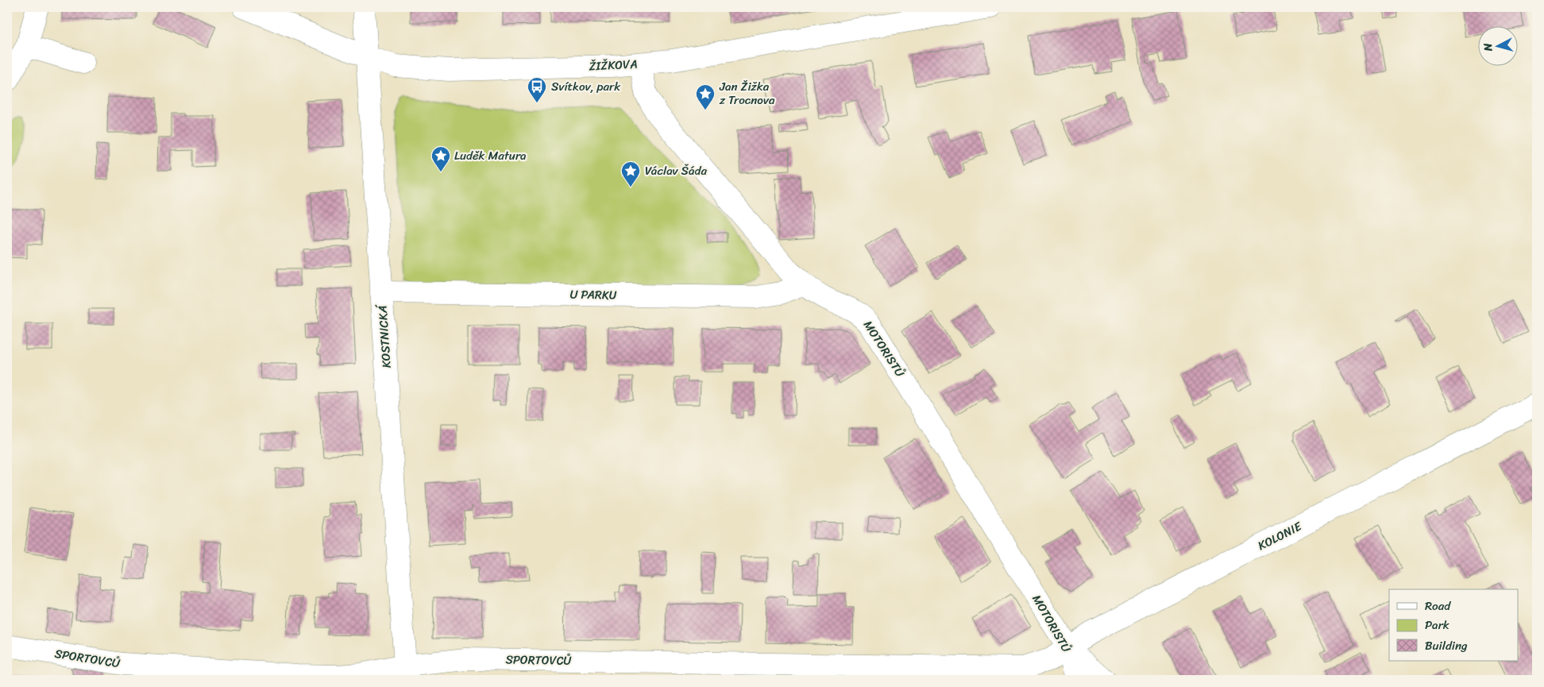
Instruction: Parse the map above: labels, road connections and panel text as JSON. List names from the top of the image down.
{
  "streets": {
    "street": [
      "ŽIŽKOVA",
      "U PARKU",
      "KOSTNICKÁ",
      "MOTORISTŮ",
      "KOLONIE",
      "SPORTOVCŮ"
    ]
  },
  "crossings": [
    ["ŽIŽKOVA", "KOSTNICKÁ"],
    ["ŽIŽKOVA", "MOTORISTŮ"],
    ["U PARKU", "KOSTNICKÁ"],
    ["U PARKU", "MOTORISTŮ"],
    ["KOSTNICKÁ", "SPORTOVCŮ"],
    ["MOTORISTŮ", "KOLONIE"],
    ["MOTORISTŮ", "SPORTOVCŮ"],
    ["KOLONIE", "SPORTOVCŮ"]
  ],
  "places": {
    "bus stop": ["Svítkov, park"],
    "place": ["Jan Žižka z Trocnova", "Luděk Matura", "Václav Šáda"]
  },
  "legend": ["Road", "Park", "Building"],
  "north": "left"
}
